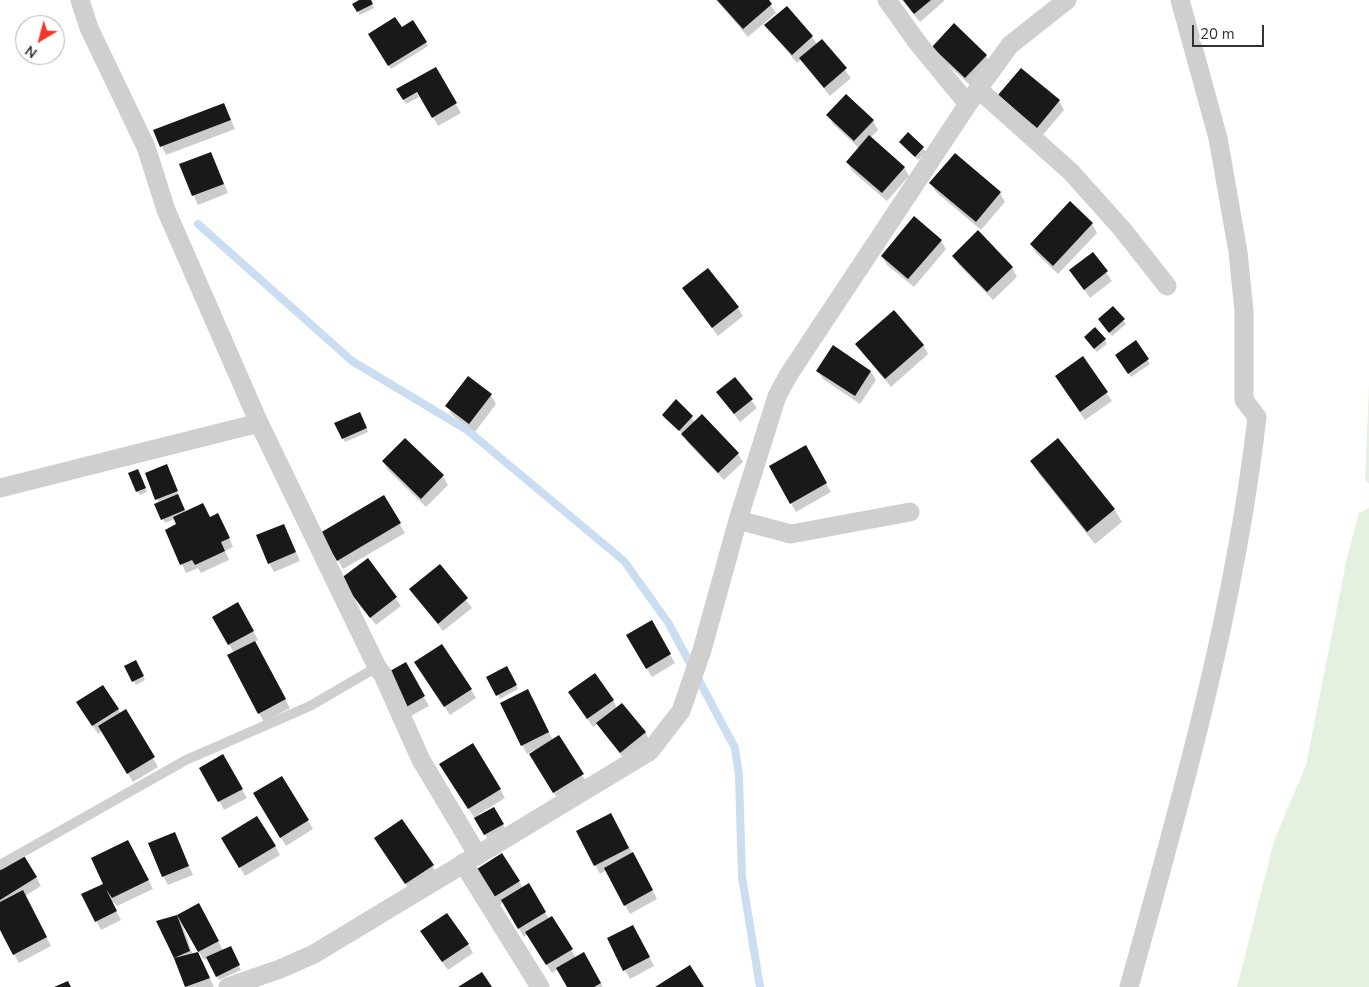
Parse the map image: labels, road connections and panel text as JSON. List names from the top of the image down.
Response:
{
  "scale_bar": "20 m",
  "north": "bottom left"
}
